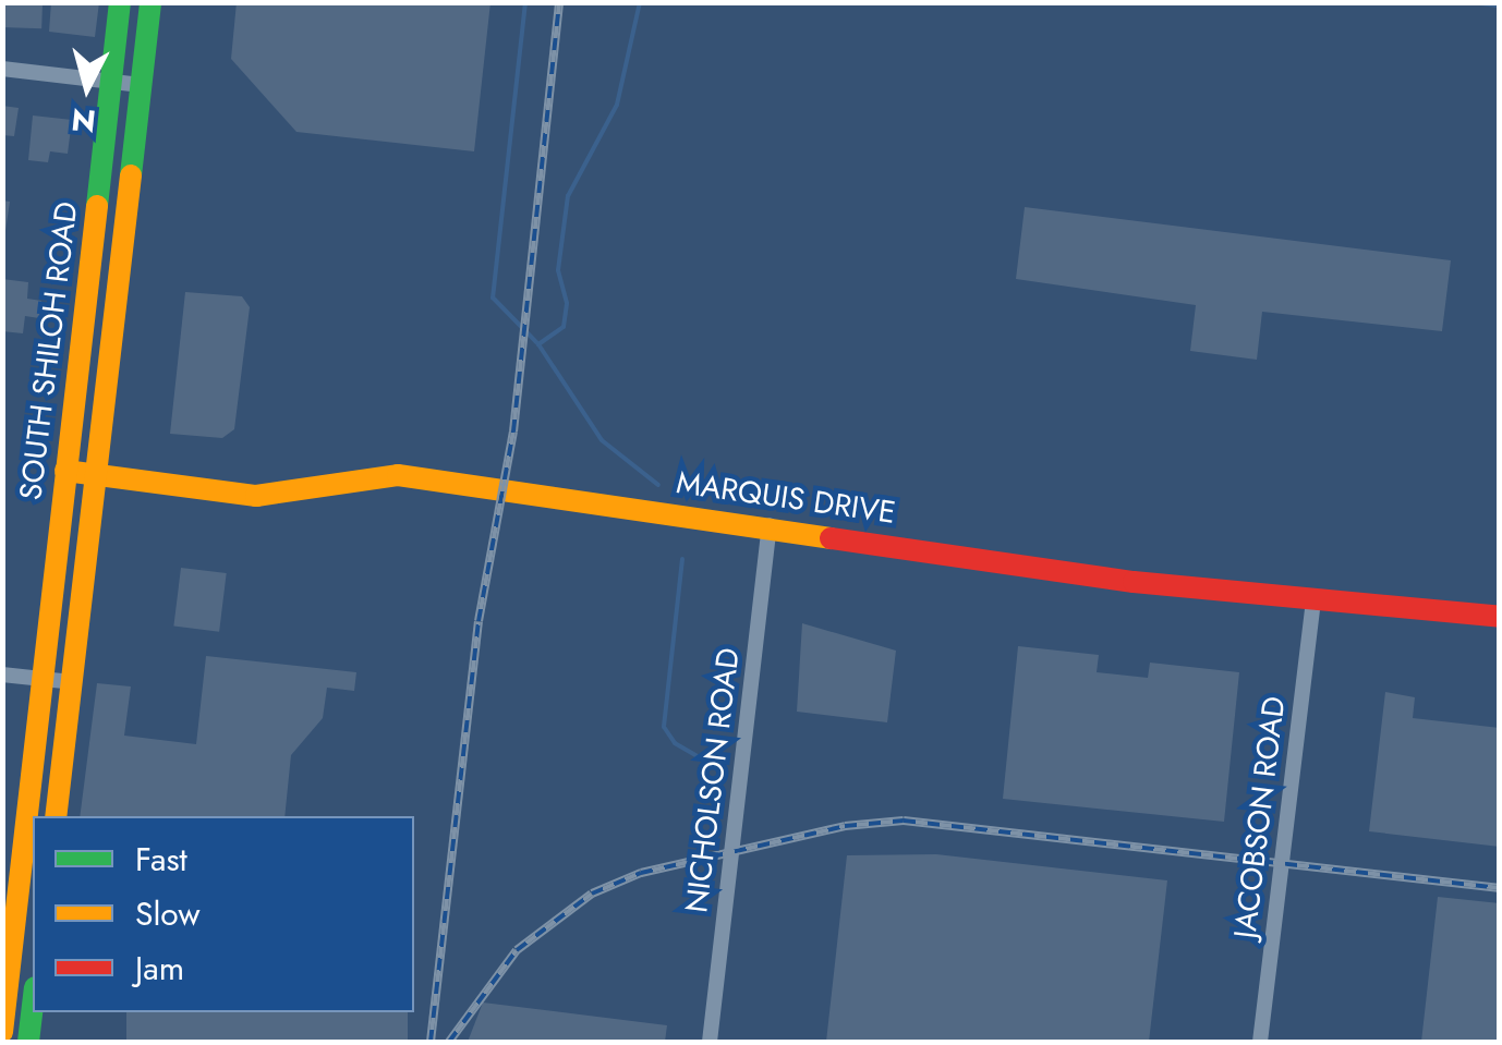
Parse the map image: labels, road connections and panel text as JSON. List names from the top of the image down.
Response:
{
  "streets": {
    "main road": ["SOUTH SHILOH ROAD", "MARQUIS DRIVE"],
    "street": ["NICHOLSON ROAD", "JACOBSON ROAD"]
  },
  "crossings": [
    ["SOUTH SHILOH ROAD", "MARQUIS DRIVE"],
    ["MARQUIS DRIVE", "NICHOLSON ROAD"],
    ["MARQUIS DRIVE", "JACOBSON ROAD"]
  ],
  "legend": ["Fast", "Slow", "Jam"],
  "north": "bottom"
}
